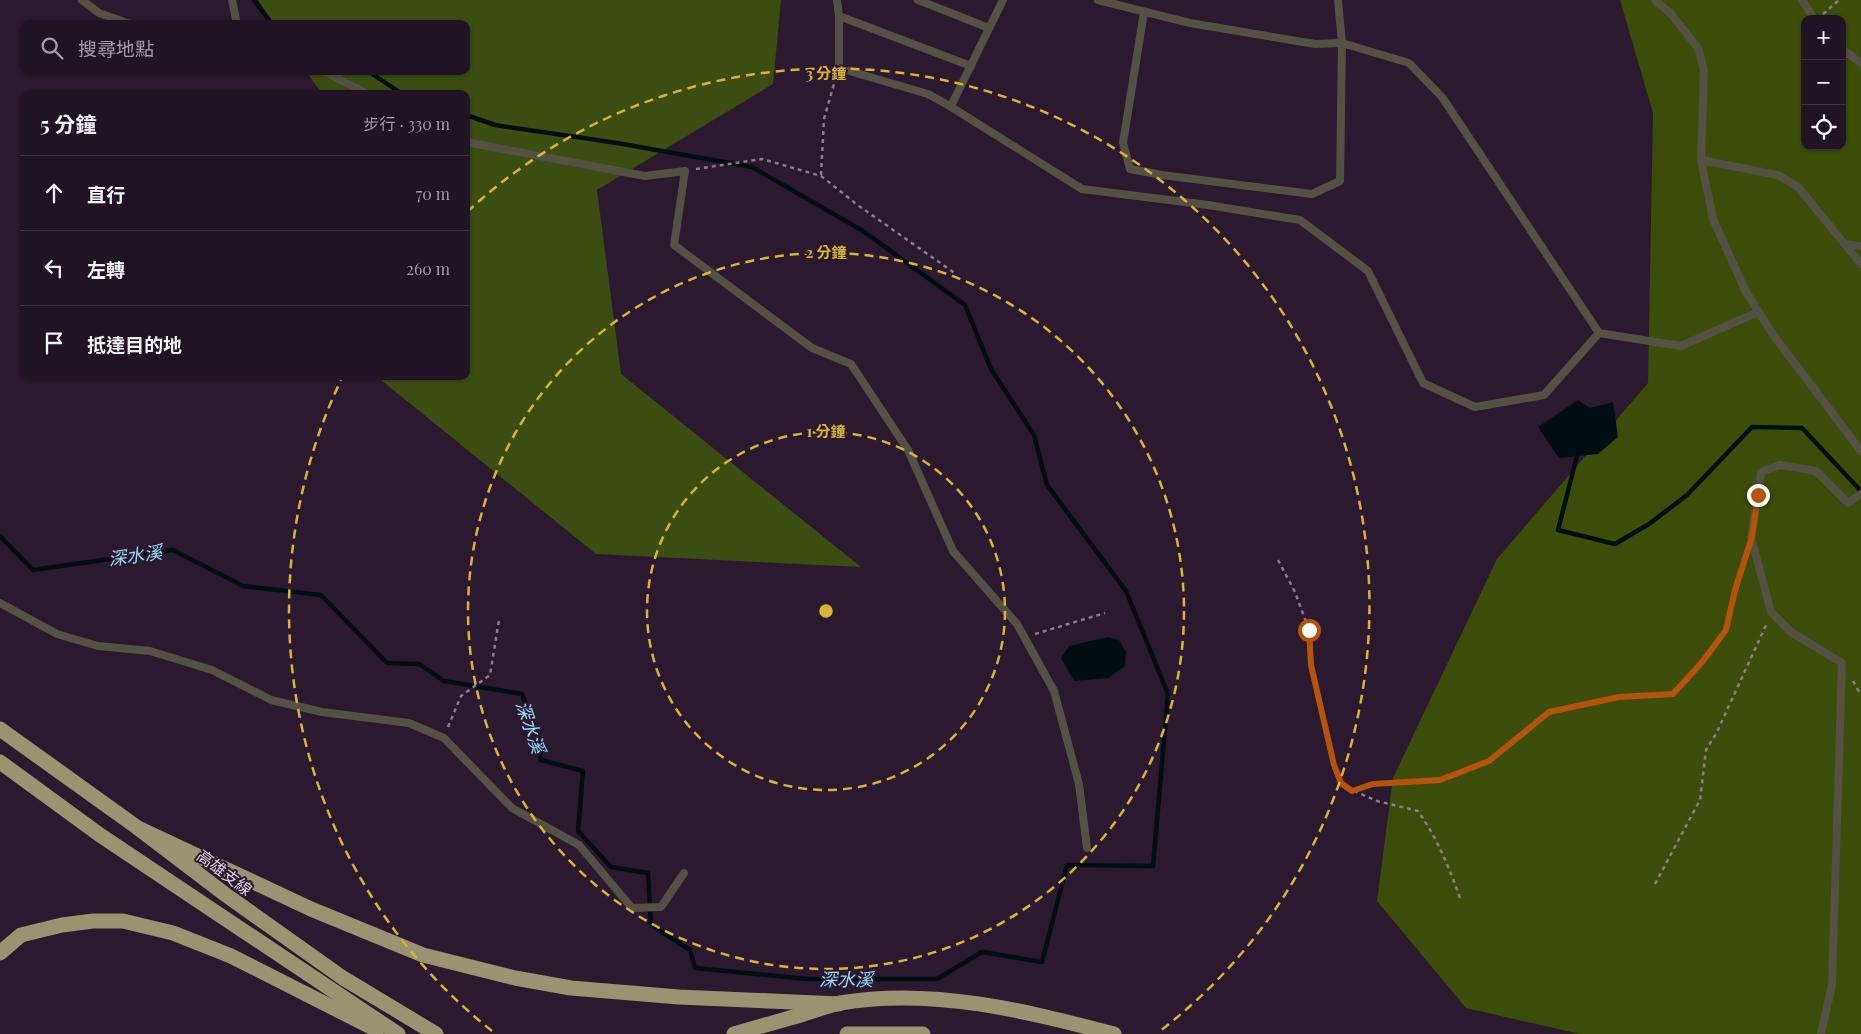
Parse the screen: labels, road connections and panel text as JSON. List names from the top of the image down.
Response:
{
  "streets": {
    "highway": ["高雄支線"]
  },
  "water": ["深水溪"],
  "page": {
    "map_buttons": ["+", "−"],
    "search": "搜尋地點",
    "heading": ["5 分鐘", "步行 · 330 m"],
    "list": [
      ["直行", "70 m"],
      ["左轉", "260 m"],
      "抵達目的地"
    ]
  },
  "rings": ["3 分鐘", "2 分鐘", "1 分鐘"]
}
